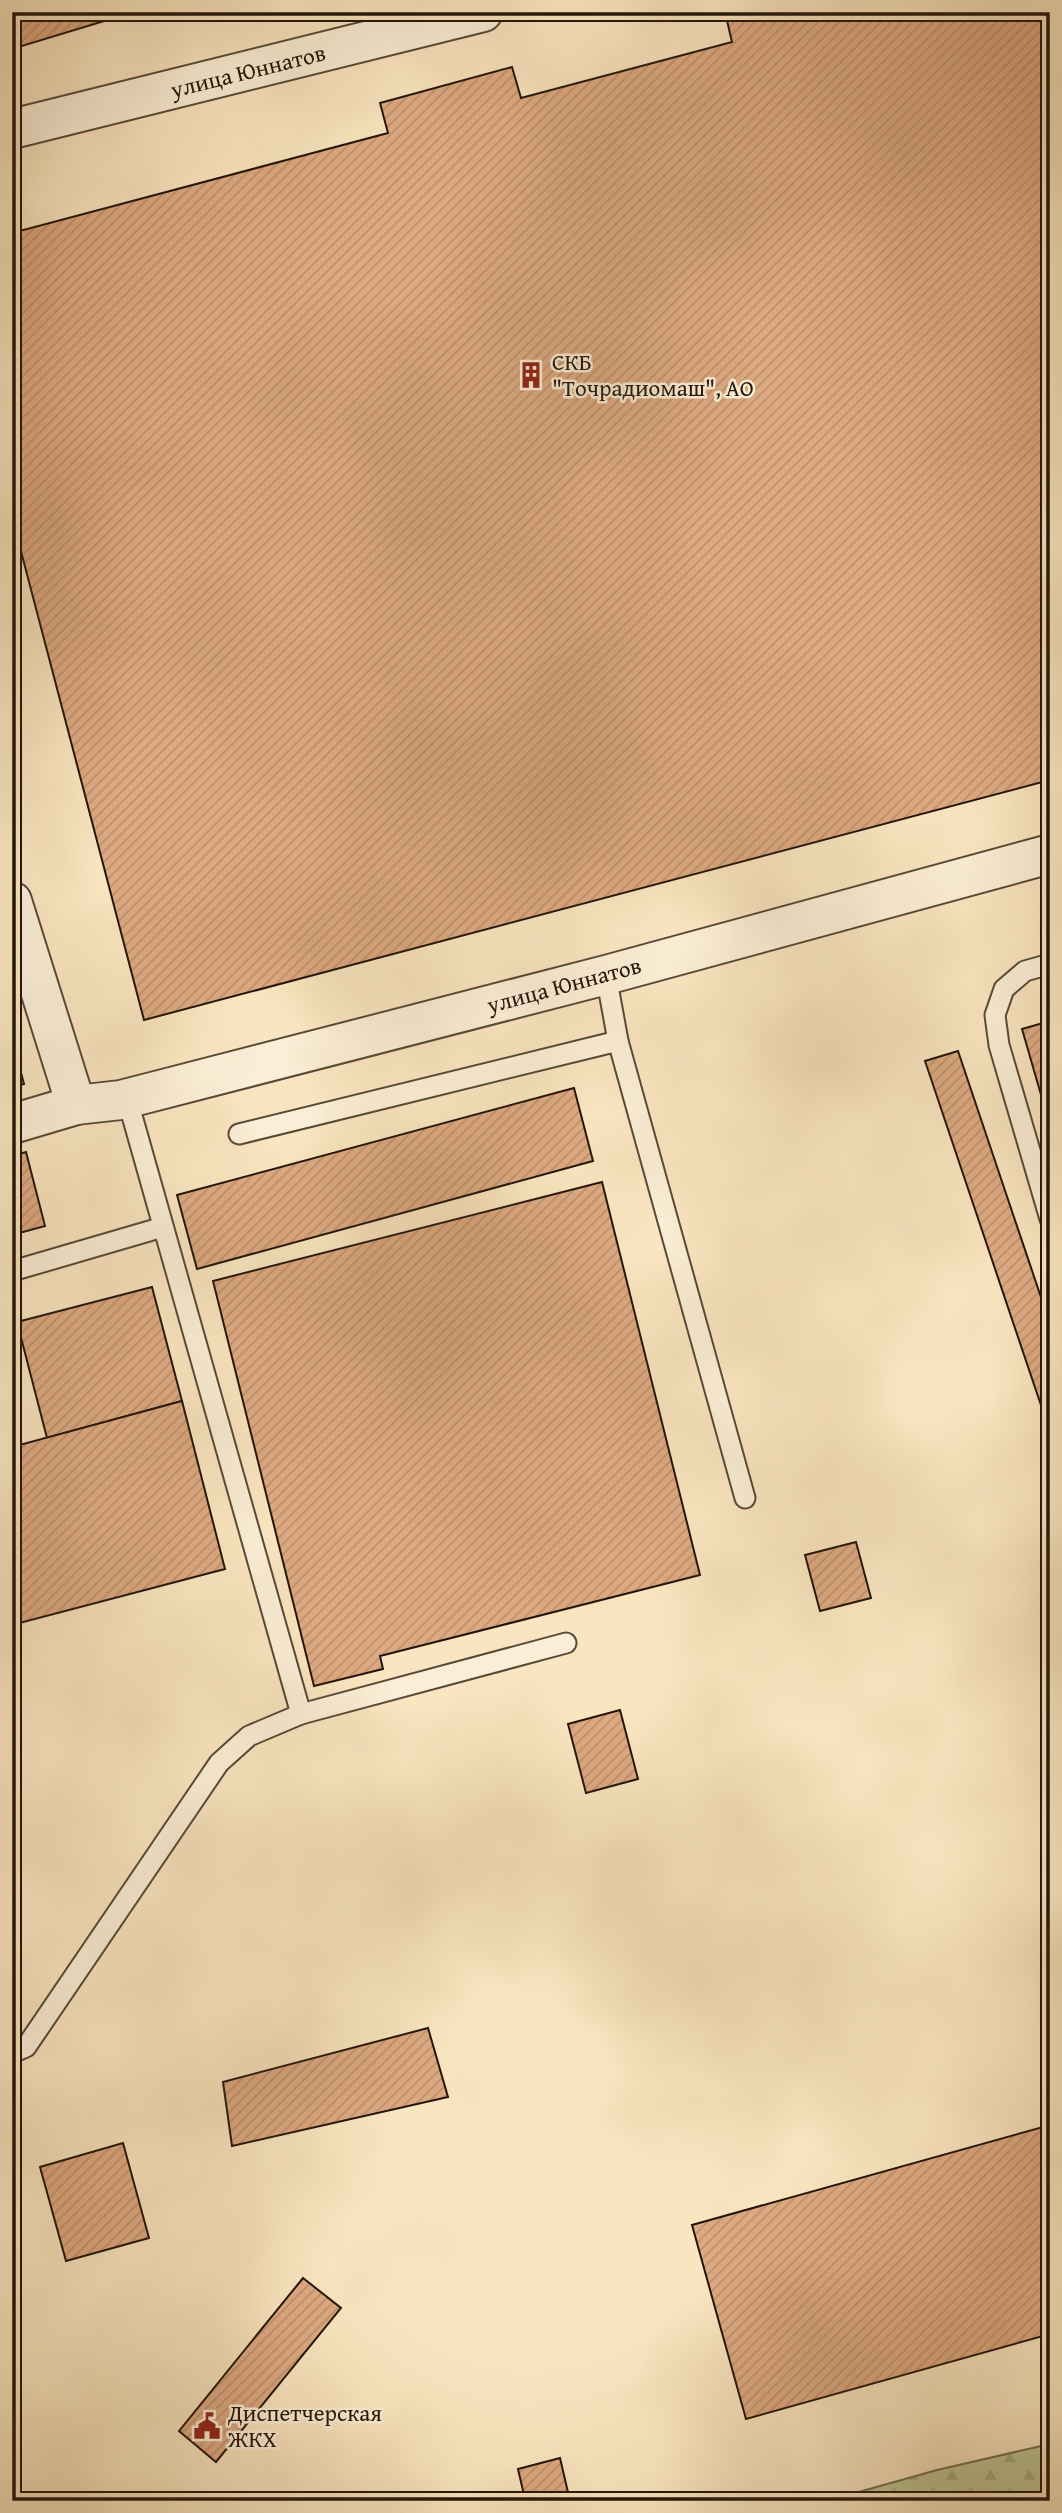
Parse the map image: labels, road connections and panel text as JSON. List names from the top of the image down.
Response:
{
  "streets": {
    "street": ["улица Юннатов"]
  },
  "places": {
    "building": ["СКБ \"Точрадиомаш\", АО"],
    "public building": ["Диспетчерская ЖКХ"]
  }
}
